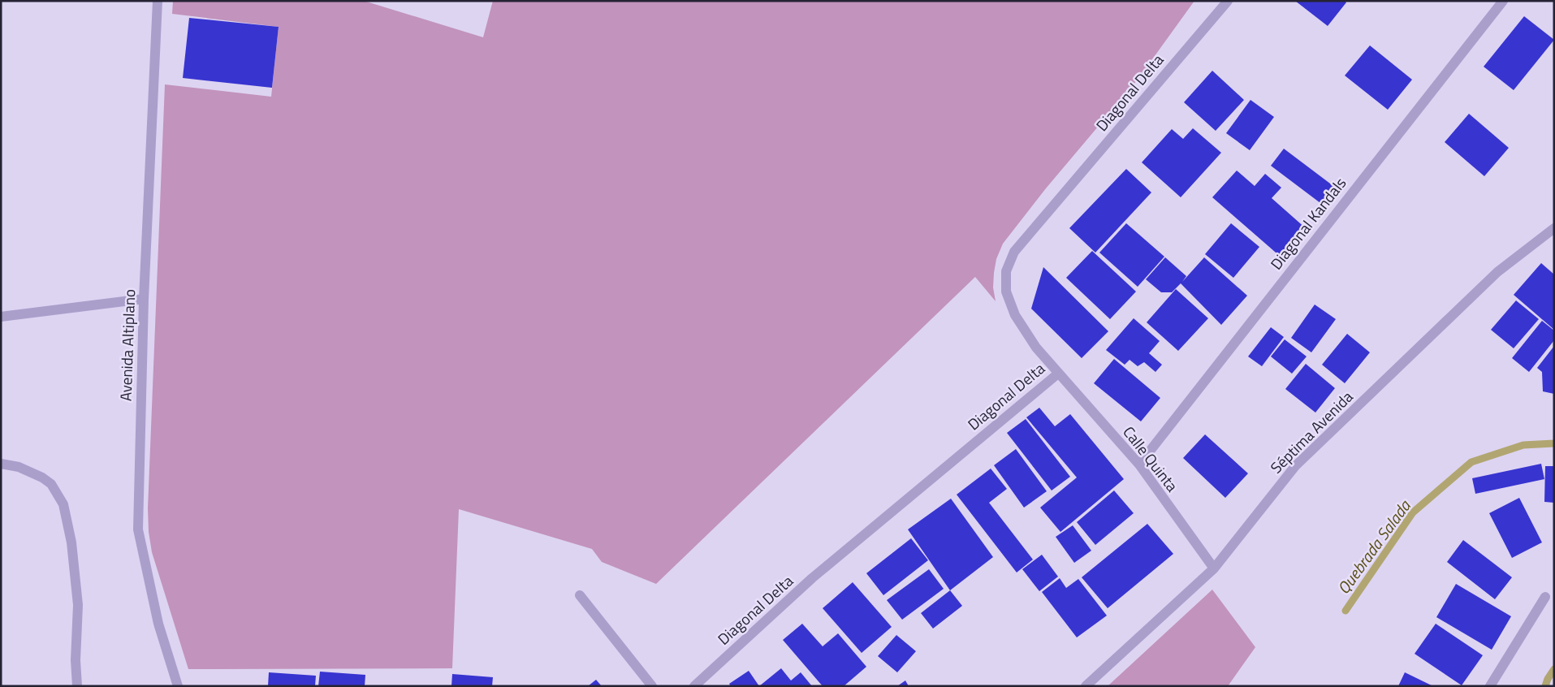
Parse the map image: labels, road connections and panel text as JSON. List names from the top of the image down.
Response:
{
  "streets": {
    "street": [
      "Diagonal Delta",
      "Diagonal Kandals",
      "Avenida Altiplano",
      "Séptima Avenida",
      "Calle Quinta"
    ]
  },
  "crossings": [
    ["Diagonal Delta", "Calle Quinta"],
    ["Diagonal Kandals", "Calle Quinta"],
    ["Séptima Avenida", "Calle Quinta"]
  ],
  "water": ["Quebrada Salada"]
}
